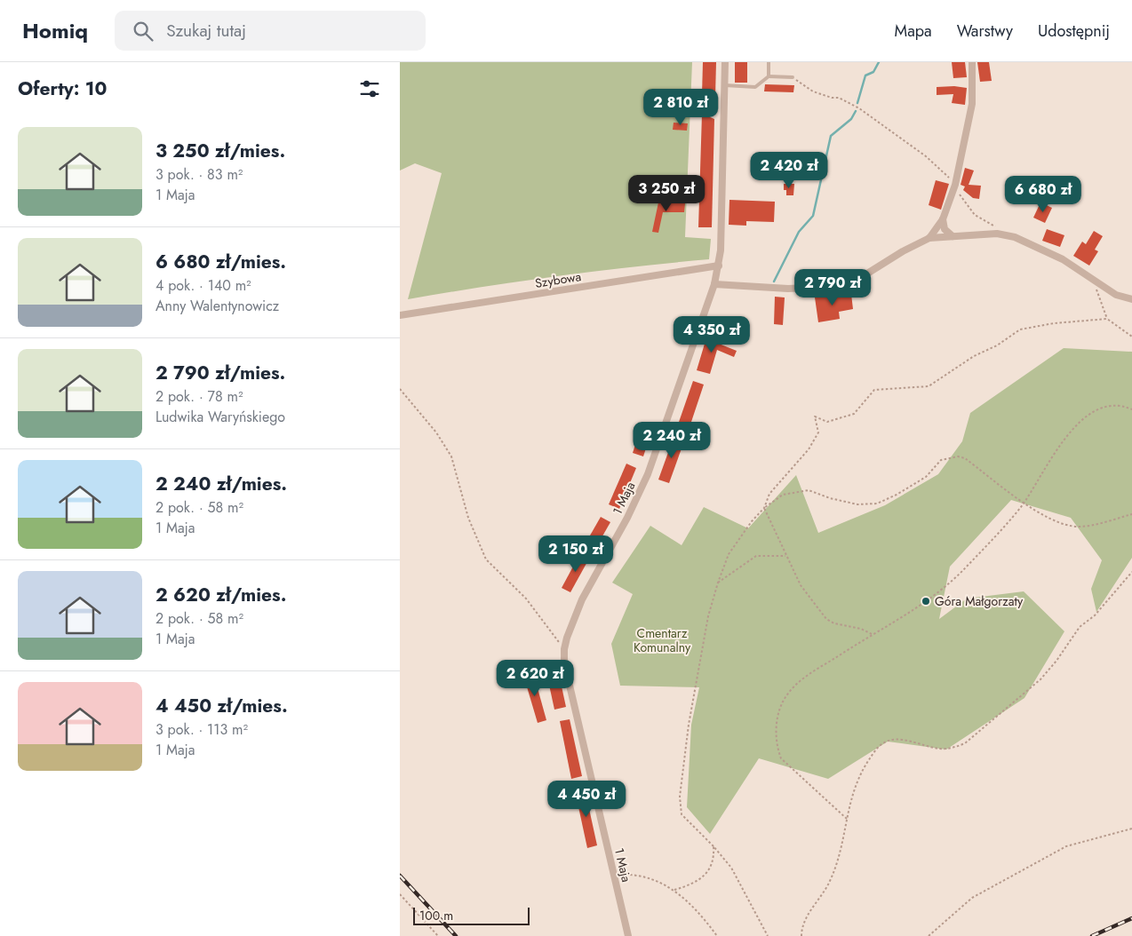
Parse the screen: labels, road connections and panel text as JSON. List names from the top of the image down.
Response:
{
  "streets": {
    "street": ["Szybowa", "1 Maja"]
  },
  "crossings": [
    ["Szybowa", "1 Maja"]
  ],
  "parks": ["Cmentarz Komunalny"],
  "places": ["Góra Małgorzaty"],
  "scale_bar": "100 m",
  "page": {
    "header": "Homiq",
    "search": "Szukaj tutaj",
    "nav": ["Mapa", "Warstwy", "Udostępnij"],
    "heading": "Oferty: 10",
    "price": [
      "2 810 zł",
      "2 420 zł",
      "3 250 zł",
      "6 680 zł",
      "2 790 zł",
      "4 350 zł",
      "2 240 zł",
      "2 150 zł",
      "2 620 zł",
      "4 450 zł"
    ],
    "list": [
      {
        "name": "3 250 zł/mies.",
        "note": "3 pok. · 83 m² · 1 Maja"
      },
      {
        "name": "6 680 zł/mies.",
        "note": "4 pok. · 140 m² · Anny Walentynowicz"
      },
      {
        "name": "2 790 zł/mies.",
        "note": "2 pok. · 78 m² · Ludwika Waryńskiego"
      },
      {
        "name": "2 240 zł/mies.",
        "note": "2 pok. · 58 m² · 1 Maja"
      },
      {
        "name": "2 620 zł/mies.",
        "note": "2 pok. · 58 m² · 1 Maja"
      },
      {
        "name": "4 450 zł/mies.",
        "note": "3 pok. · 113 m² · 1 Maja"
      }
    ],
    "scale": "100 m"
  }
}
